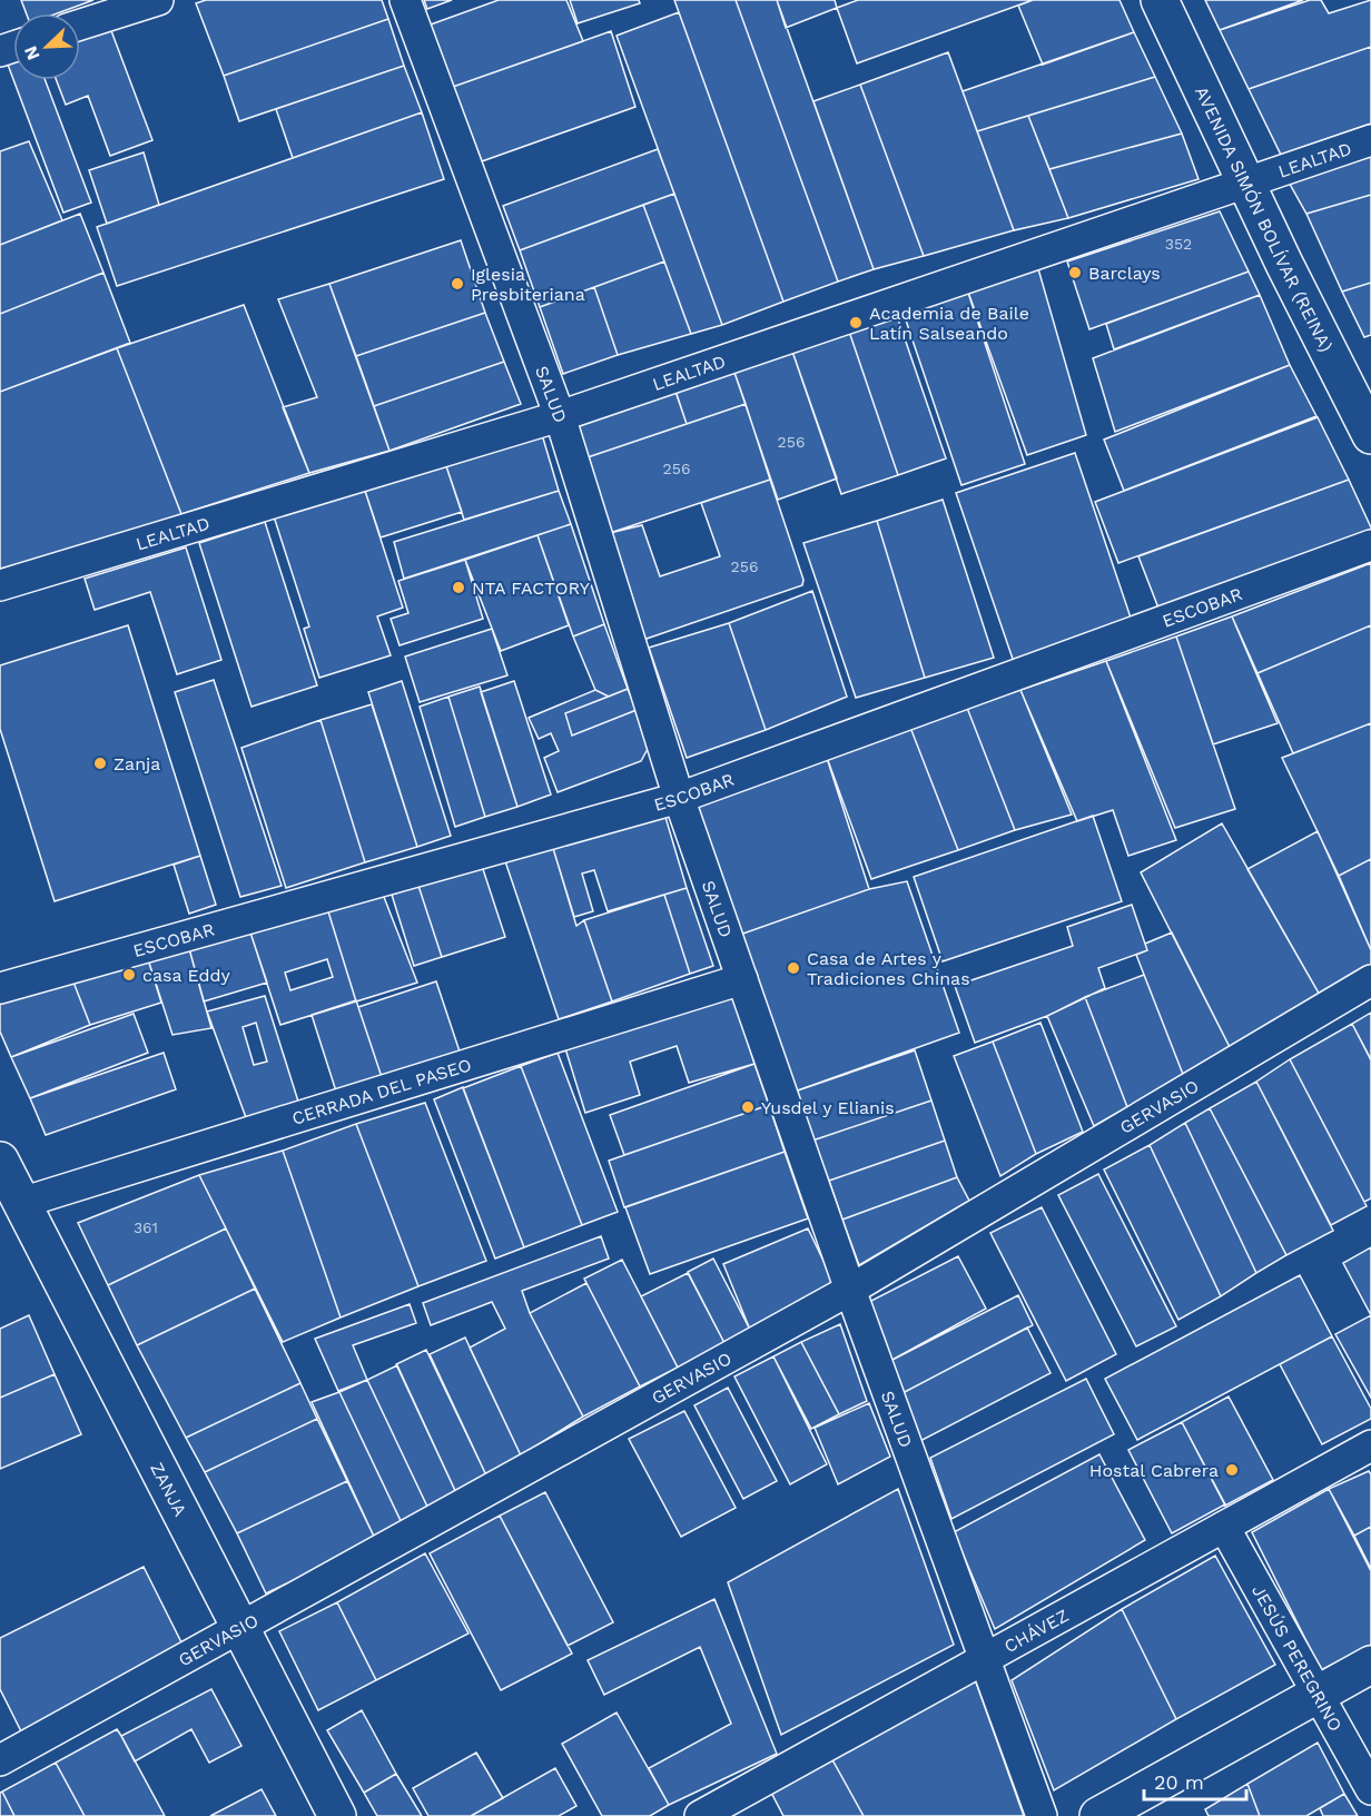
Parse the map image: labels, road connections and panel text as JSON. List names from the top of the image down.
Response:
{
  "streets": {
    "main road": ["AVENIDA SIMÓN BOLÍVAR (REINA)", "ZANJA"],
    "street": [
      "LEALTAD",
      "SALUD",
      "ESCOBAR",
      "CERRADA DEL PASEO",
      "GERVASIO",
      "CHÁVEZ",
      "JESÚS PEREGRINO"
    ]
  },
  "crossings": [
    ["LEALTAD", "AVENIDA SIMÓN BOLÍVAR (REINA)"],
    ["LEALTAD", "SALUD"],
    ["SALUD", "ESCOBAR"],
    ["SALUD", "CERRADA DEL PASEO"],
    ["SALUD", "GERVASIO"],
    ["SALUD", "CHÁVEZ"],
    ["CERRADA DEL PASEO", "ZANJA"],
    ["GERVASIO", "ZANJA"],
    ["CHÁVEZ", "JESÚS PEREGRINO"]
  ],
  "places": [
    "Barclays",
    "Iglesia Presbiteriana",
    "Academia de Baile Latín Salseando",
    "NTA FACTORY",
    "Zanja",
    "Casa de Artes y Tradiciones Chinas",
    "casa Eddy",
    "Yusdel y Elianis",
    "Hostal Cabrera"
  ],
  "house_numbers": [
    "352",
    "256",
    "256",
    "256",
    "361"
  ],
  "scale_bar": "20 m",
  "north": "bottom left"
}
